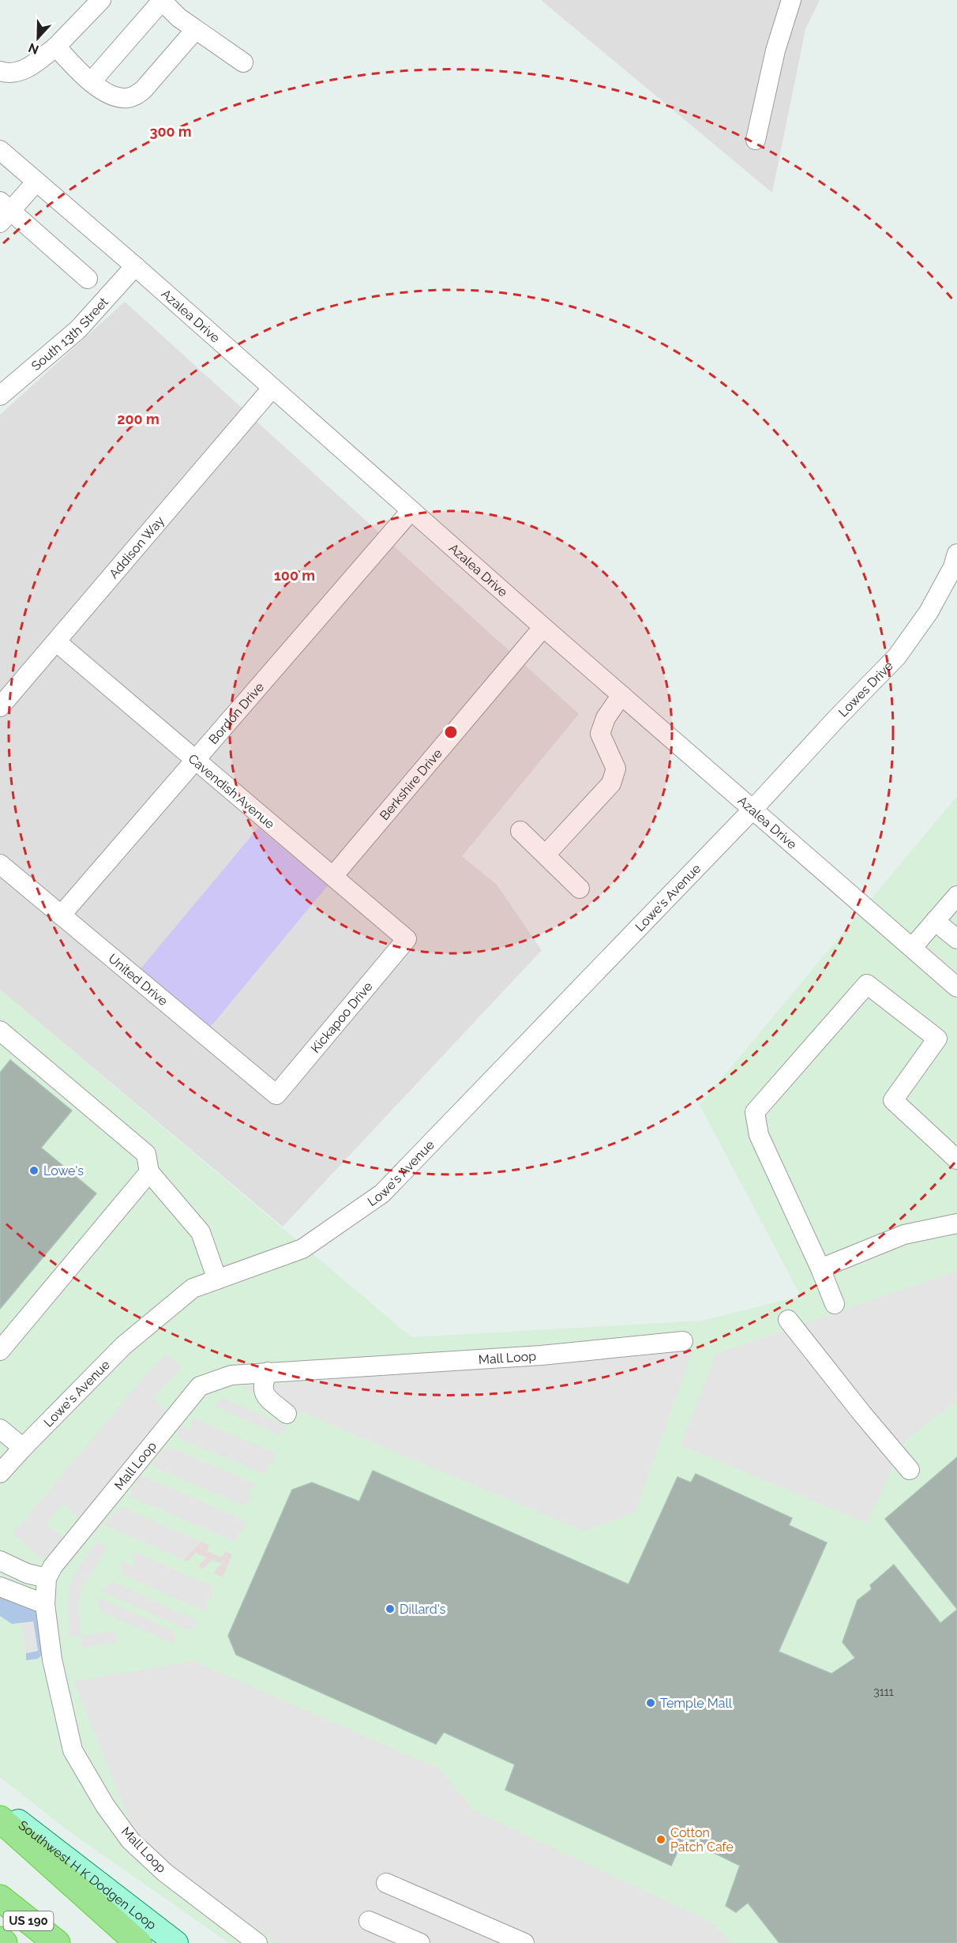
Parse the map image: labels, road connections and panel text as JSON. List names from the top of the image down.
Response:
{
  "streets": {
    "highway": ["US 190"],
    "main road": ["Southwest H K Dodgen Loop"],
    "street": [
      "Azalea Drive",
      "South 13th Street",
      "Addison Way",
      "Lowes Drive",
      "Bordon Drive",
      "Berkshire Drive",
      "Cavendish Avenue",
      "Lowe's Avenue",
      "United Drive",
      "Kickapoo Drive",
      "Mall Loop"
    ]
  },
  "crossings": [
    ["Azalea Drive", "South 13th Street"],
    ["Azalea Drive", "Addison Way"],
    ["Azalea Drive", "Lowes Drive"],
    ["Azalea Drive", "Bordon Drive"],
    ["Azalea Drive", "Berkshire Drive"],
    ["Azalea Drive", "Lowe's Avenue"],
    ["Addison Way", "Cavendish Avenue"],
    ["Lowes Drive", "Lowe's Avenue"],
    ["Bordon Drive", "Cavendish Avenue"],
    ["Bordon Drive", "United Drive"],
    ["Berkshire Drive", "Cavendish Avenue"],
    ["Cavendish Avenue", "Kickapoo Drive"],
    ["United Drive", "Kickapoo Drive"]
  ],
  "places": [
    "Lowe's",
    "Dillard's",
    "Temple Mall",
    "Cotton Patch Cafe"
  ],
  "house_numbers": ["3111"],
  "north": "bottom",
  "rings": ["300 m", "200 m", "100 m"]
}
